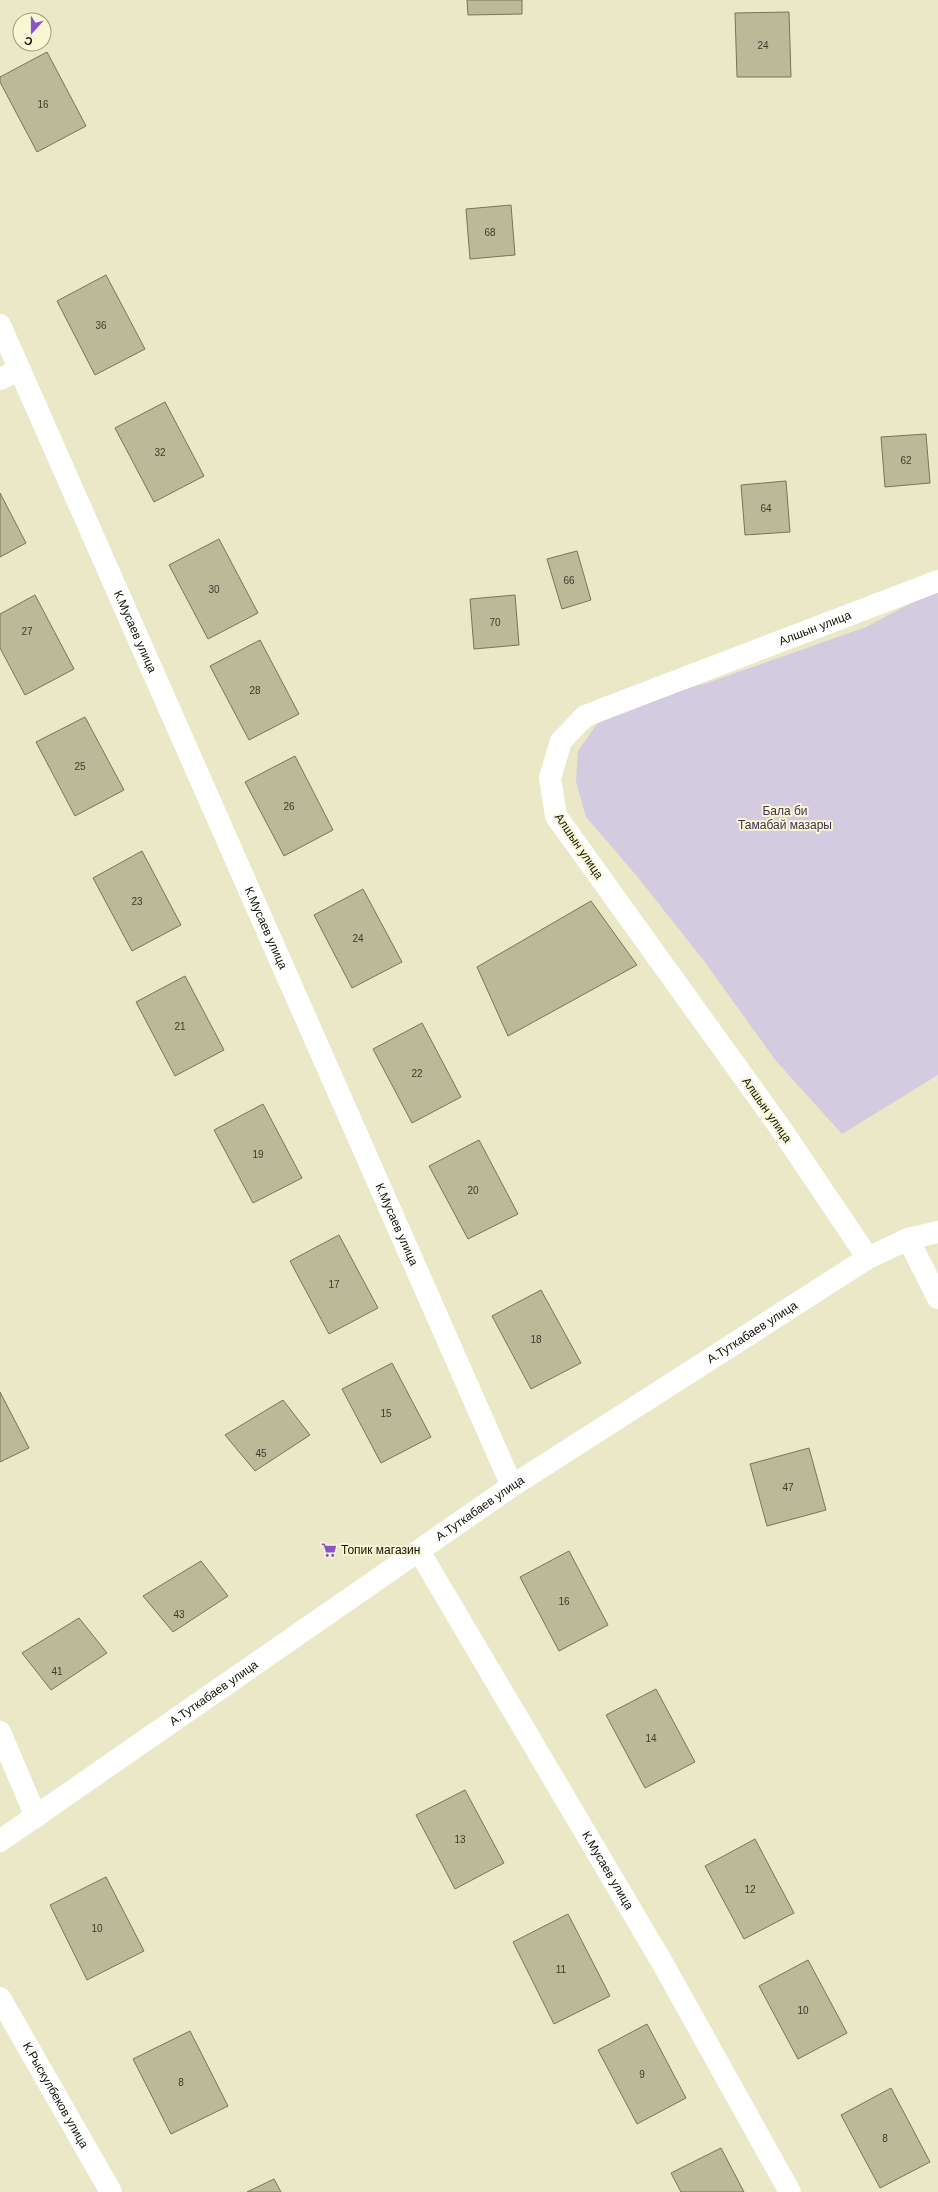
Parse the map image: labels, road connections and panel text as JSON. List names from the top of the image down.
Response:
{
  "streets": {
    "street": [
      "Алшын улица",
      "К.Мусаев улица",
      "А.Туткабаев улица",
      "К.Рыскулбеков улица"
    ]
  },
  "crossings": [
    ["Алшын улица", "А.Туткабаев улица"],
    ["К.Мусаев улица", "А.Туткабаев улица"]
  ],
  "parks": ["Бала би Тамабай мазары"],
  "places": {
    "supermarket": ["Топик магазин"]
  },
  "house_numbers": [
    "24",
    "16",
    "68",
    "36",
    "32",
    "62",
    "64",
    "66",
    "30",
    "70",
    "27",
    "28",
    "25",
    "26",
    "23",
    "24",
    "21",
    "22",
    "19",
    "20",
    "17",
    "18",
    "15",
    "45",
    "47",
    "16",
    "43",
    "41",
    "14",
    "13",
    "12",
    "10",
    "11",
    "10",
    "9",
    "8",
    "8"
  ],
  "north": "bottom"
}
